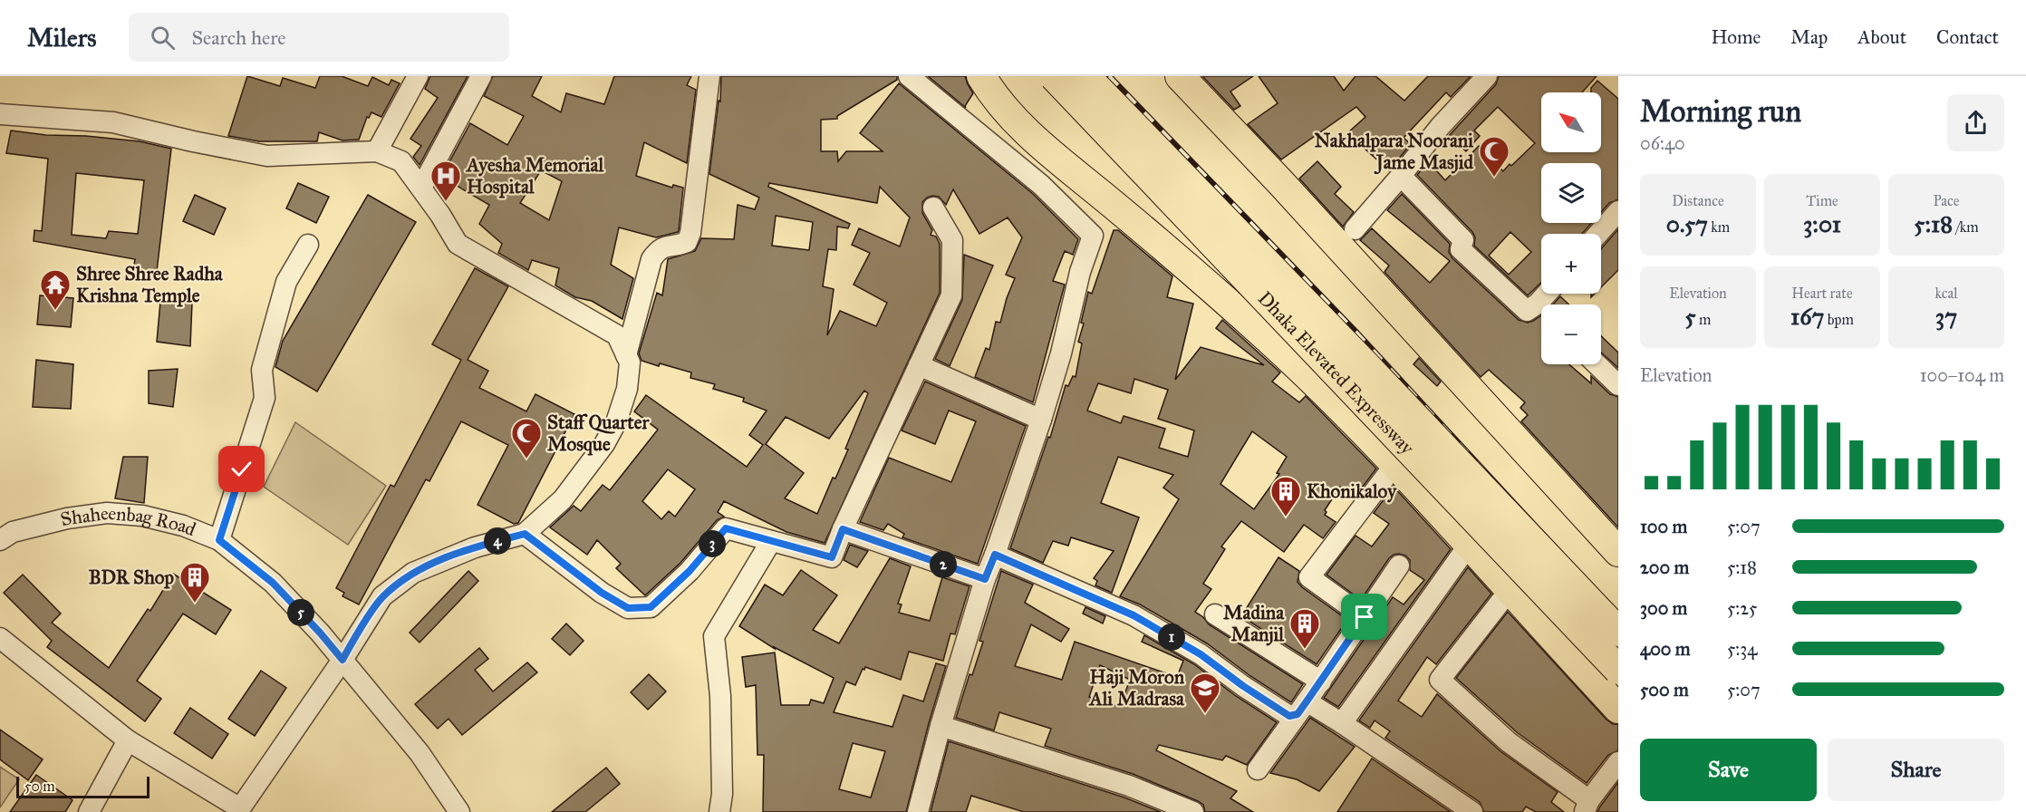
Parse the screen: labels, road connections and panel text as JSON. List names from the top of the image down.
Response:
{
  "streets": {
    "highway": ["Dhaka Elevated Expressway"],
    "street": ["Shaheenbag Road"]
  },
  "places": {
    "mosque": ["Nakhalpara Noorani Jame Masjid", "Staff Quarter Mosque"],
    "hospital": ["Ayesha Memorial Hospital"],
    "temple": ["Shree Shree Radha Krishna Temple"],
    "building": ["Khonikaloy", "BDR Shop", "Madina Manjil"],
    "school or university": ["Haji Moron Ali Madrasa"]
  },
  "scale_bar": "50 m",
  "north": "top left",
  "page": {
    "header": "Milers",
    "search": "Search here",
    "nav": [
      "Home",
      "Map",
      "About",
      "Contact"
    ],
    "heading": ["Morning run", "06:40"],
    "map_buttons": ["+", "−"],
    "stats": [
      ["Distance", "0.57 km"],
      ["Time", "3:01"],
      ["Pace", "5:18 /km"],
      ["Elevation", "5 m"],
      ["Heart rate", "167 bpm"],
      ["kcal", "37"]
    ],
    "chart": ["Elevation", "100–104 m"],
    "list": [
      {
        "name": "100 m",
        "note": "5:07"
      },
      {
        "name": "200 m",
        "note": "5:18"
      },
      {
        "name": "300 m",
        "note": "5:25"
      },
      {
        "name": "400 m",
        "note": "5:34"
      },
      {
        "name": "500 m",
        "note": "5:07"
      }
    ],
    "pins": [
      "4",
      "3",
      "2",
      "5",
      "1"
    ],
    "buttons": ["Save", "Share"],
    "scale": "50 m"
  }
}
